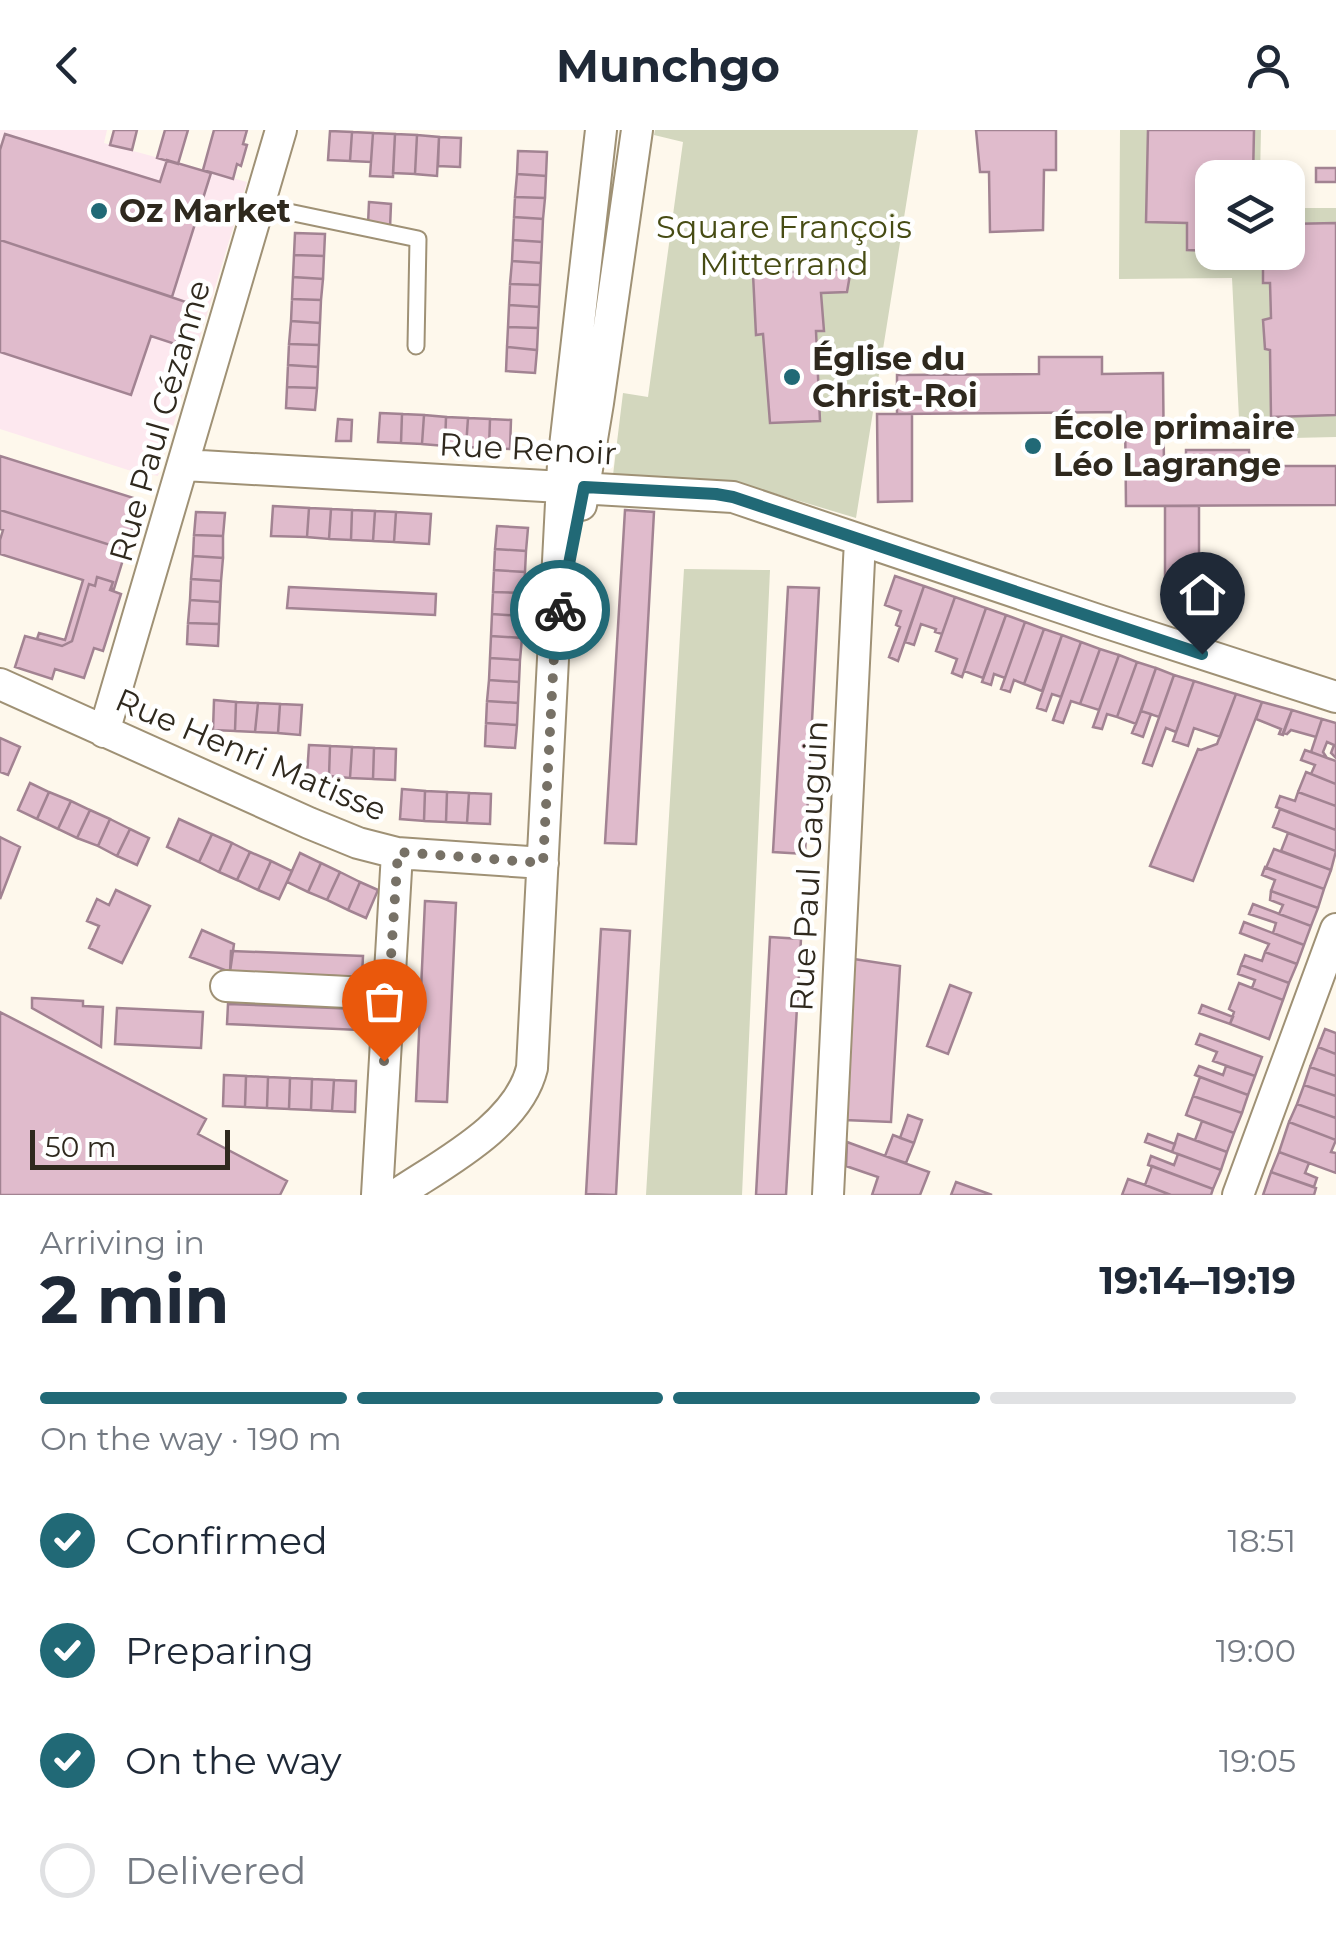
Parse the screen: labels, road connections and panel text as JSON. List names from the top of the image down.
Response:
{
  "streets": {
    "street": [
      "Rue Paul Cézanne",
      "Rue Renoir",
      "Rue Henri Matisse",
      "Rue Paul Gauguin"
    ]
  },
  "crossings": [
    ["Rue Paul Cézanne", "Rue Renoir"],
    ["Rue Paul Cézanne", "Rue Henri Matisse"],
    ["Rue Renoir", "Rue Paul Gauguin"]
  ],
  "parks": ["Square François Mitterrand"],
  "places": ["Oz Market", "Église du Christ-Roi", "École primaire Léo Lagrange"],
  "scale_bar": "50 m",
  "page": {
    "header": "Munchgo",
    "scale": "50 m",
    "heading": ["2 min", "Arriving in", "19:14–19:19"],
    "bar": "On the way · 190 m",
    "list": [
      ["Confirmed", "18:51"],
      ["Preparing", "19:00"],
      ["On the way", "19:05"],
      "Delivered"
    ]
  }
}
